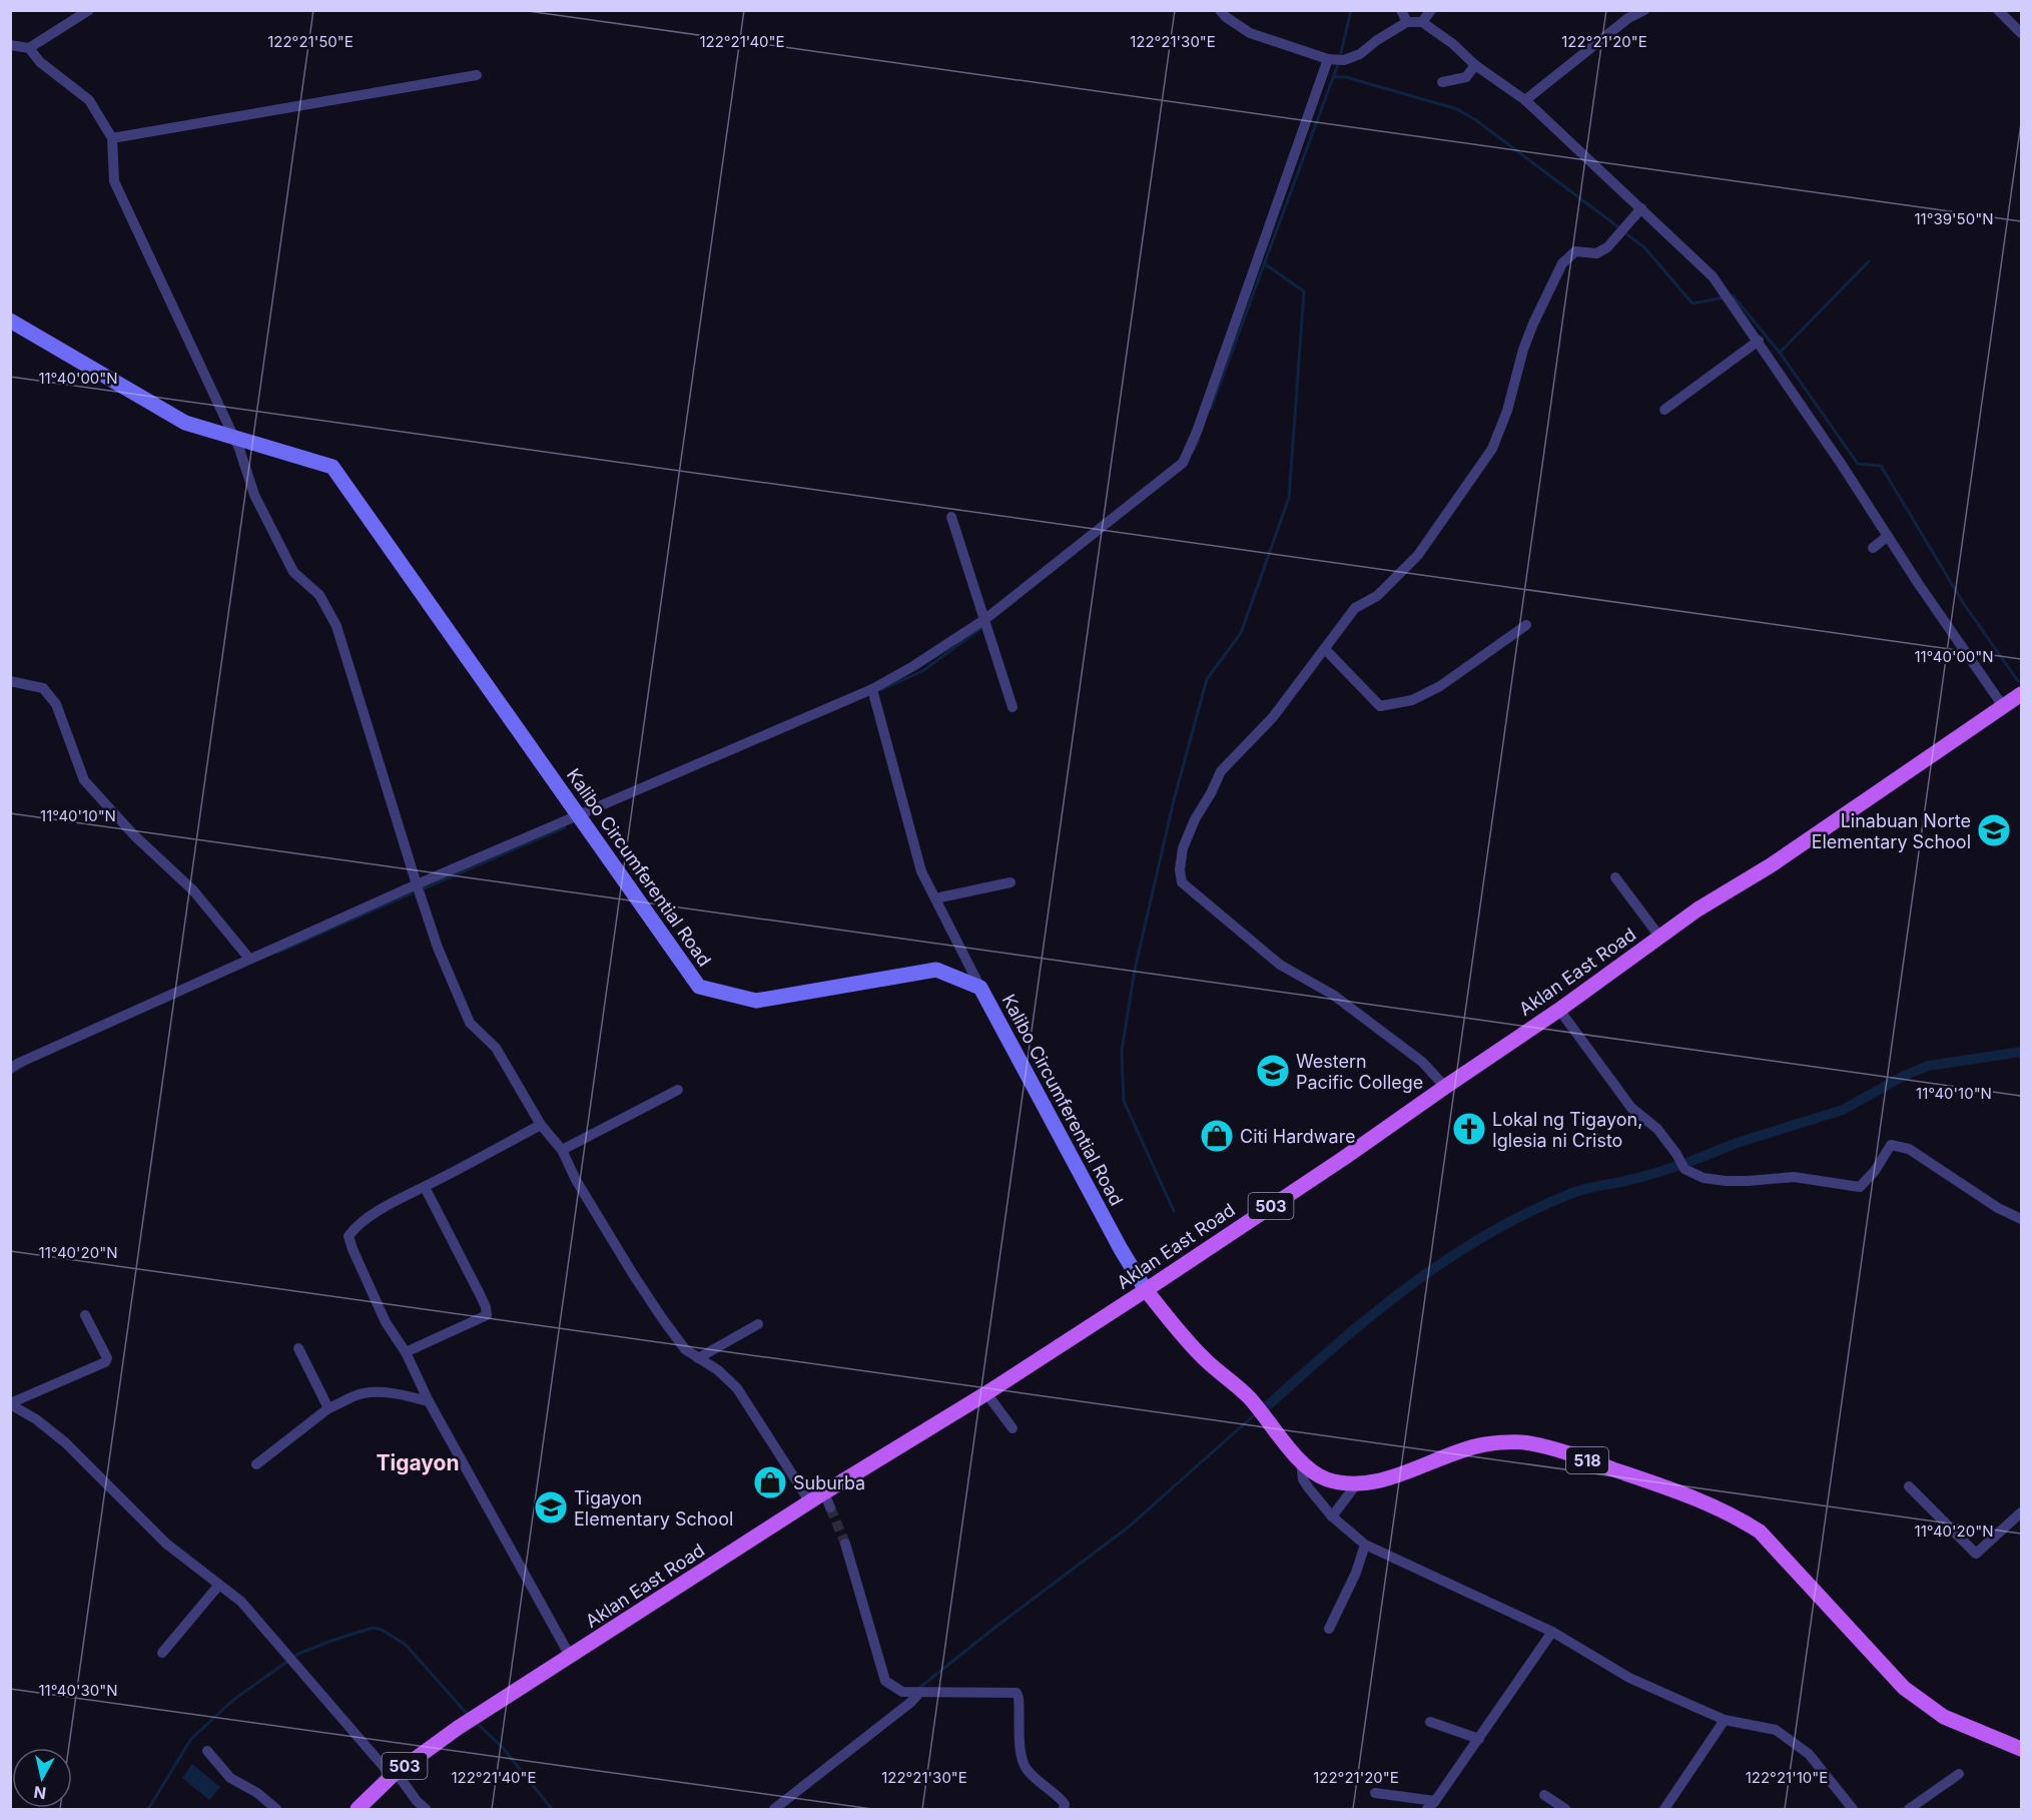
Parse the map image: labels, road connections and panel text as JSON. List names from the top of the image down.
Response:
{
  "streets": {
    "main road": [
      "Kalibo Circumferential Road",
      "Aklan East Road",
      "503",
      "518"
    ]
  },
  "crossings": [
    ["Kalibo Circumferential Road", "Aklan East Road"],
    ["Aklan East Road", "503"]
  ],
  "districts": ["Tigayon"],
  "places": {
    "school or university": ["Linabuan Norte Elementary School", "Western Pacific College", "Tigayon Elementary School"],
    "church": ["Lokal ng Tigayon, Iglesia ni Cristo"],
    "shop": ["Citi Hardware", "Suburba"]
  },
  "north": "bottom",
  "coordinates": [
    "122°21'50\"E",
    "122°21'40\"E",
    "122°21'30\"E",
    "122°21'20\"E",
    "11°39'50\"N",
    "11°40'00\"N",
    "11°40'10\"N",
    "11°40'20\"N",
    "11°40'30\"N",
    "122°21'10\"E"
  ]
}
